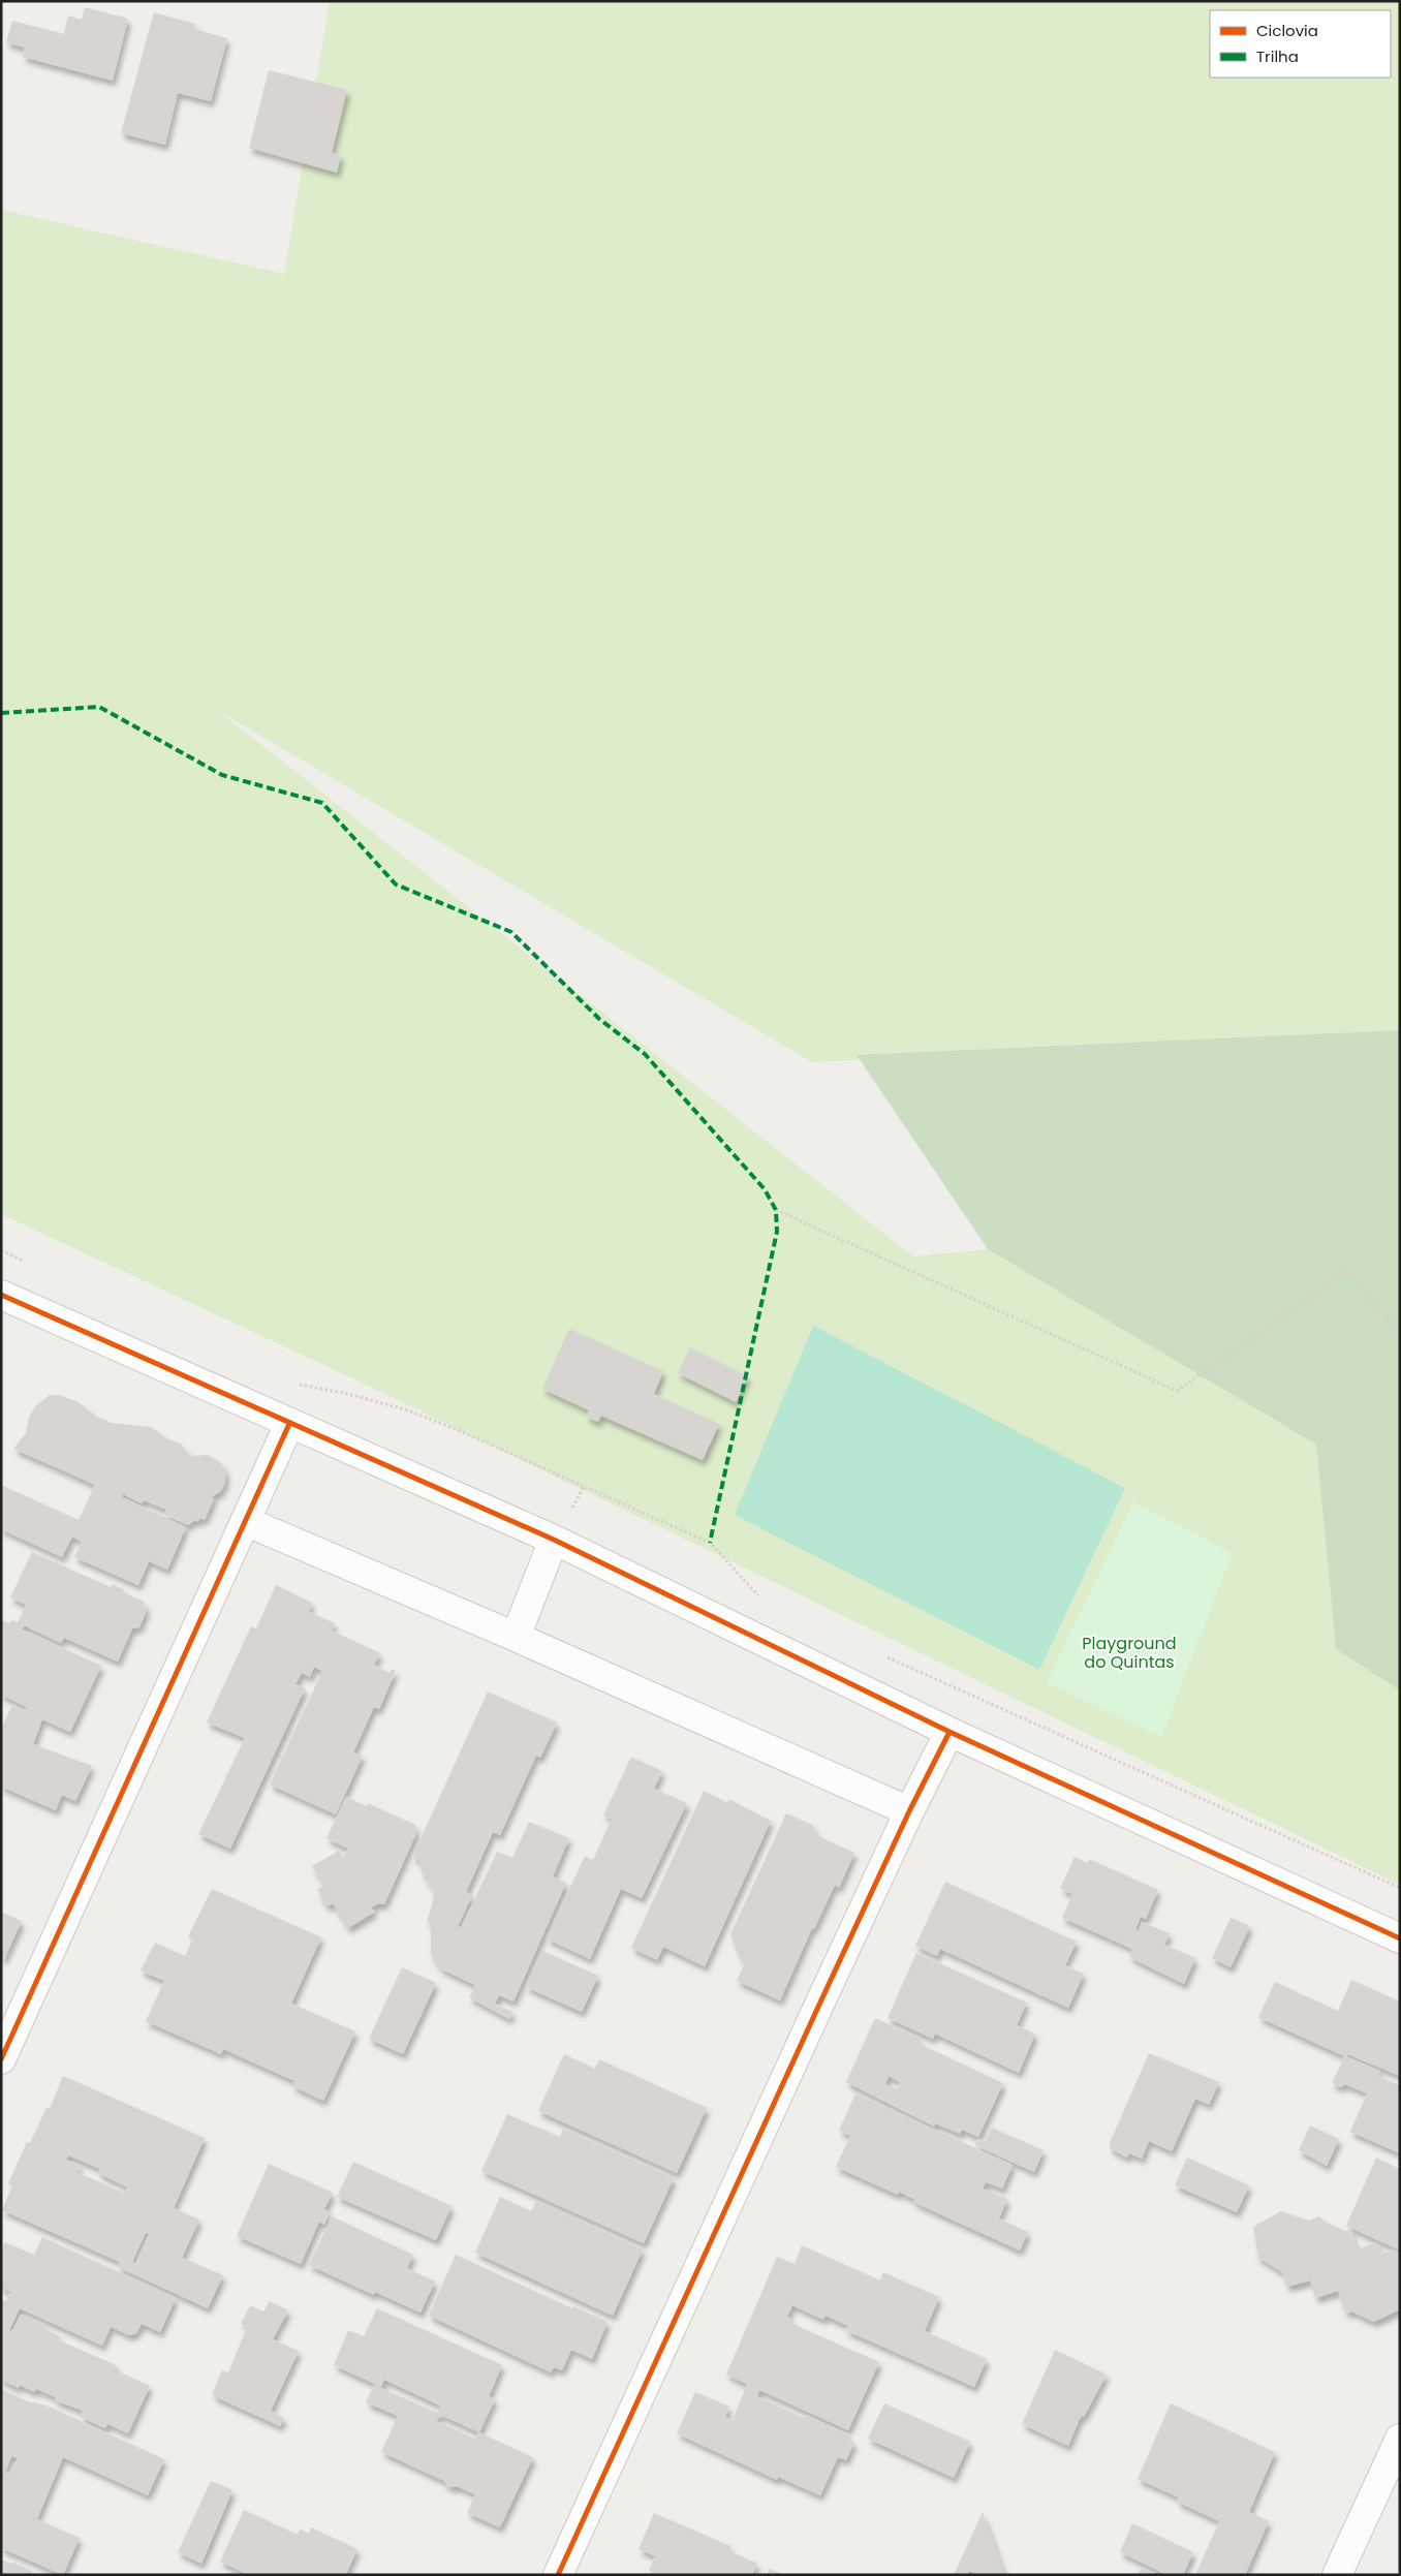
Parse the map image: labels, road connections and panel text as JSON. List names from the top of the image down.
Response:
{
  "parks": ["Playground do Quintas"],
  "legend": ["Ciclovia", "Trilha"]
}
